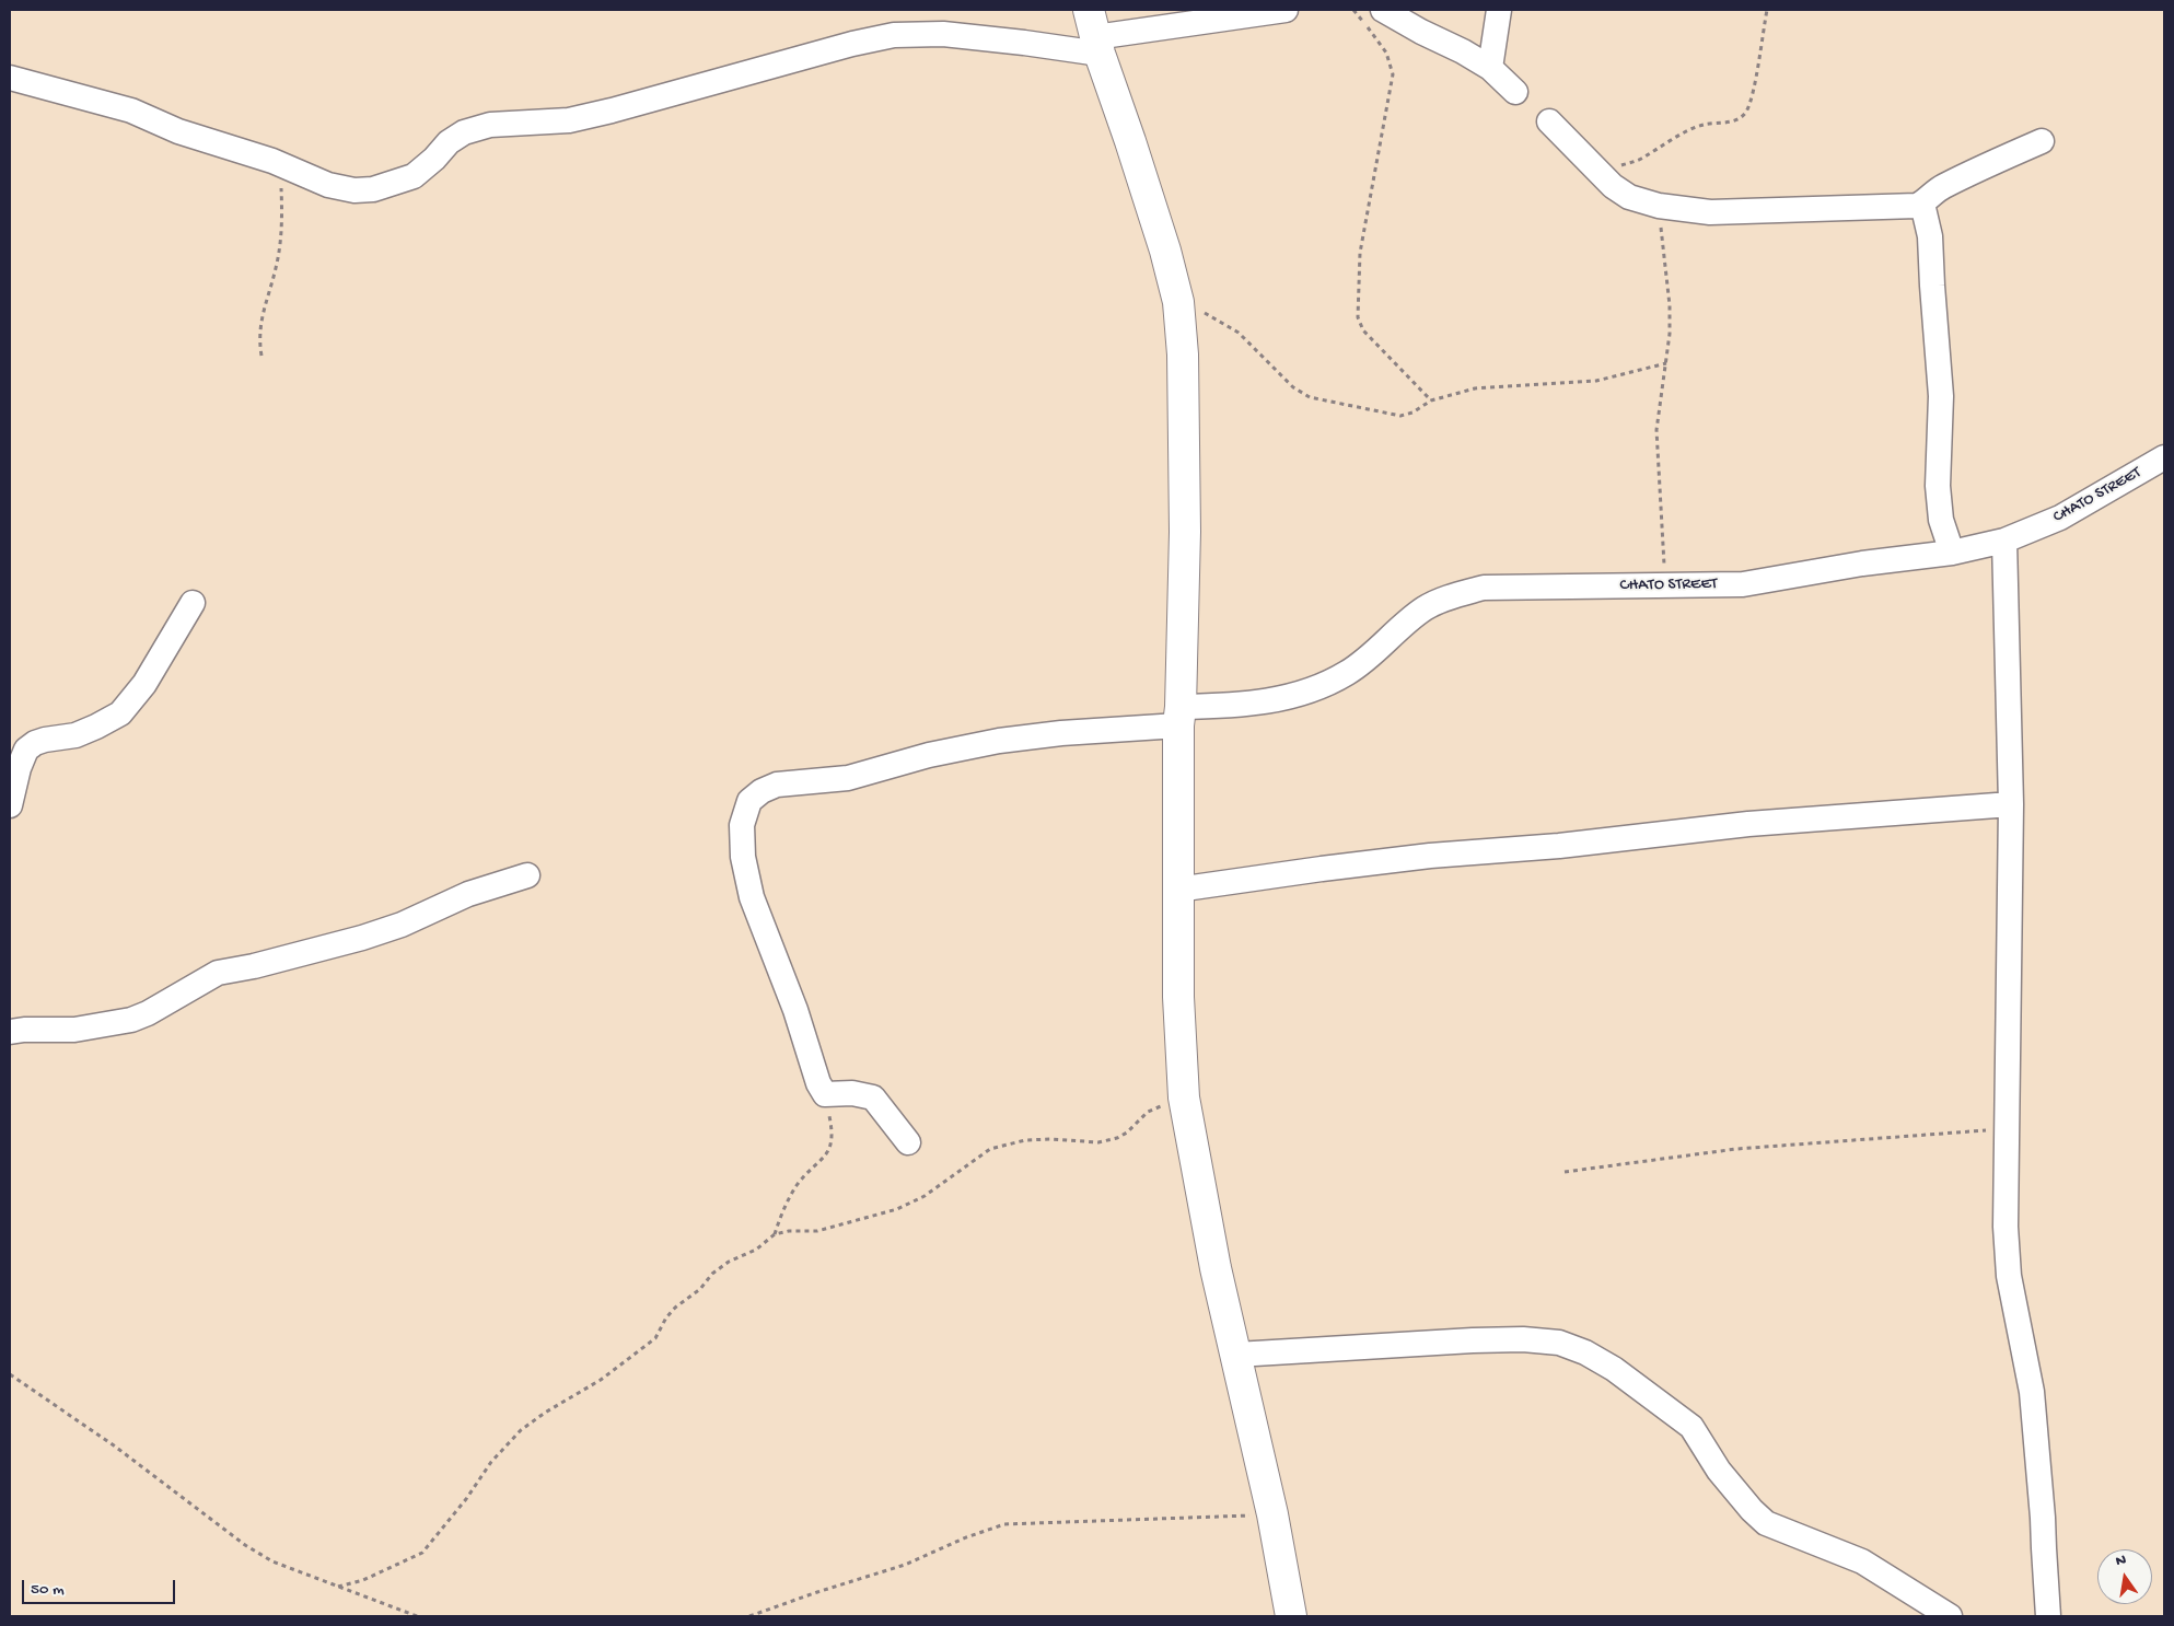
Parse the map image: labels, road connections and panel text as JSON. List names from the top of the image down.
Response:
{
  "streets": {
    "street": ["CHATO STREET"]
  },
  "scale_bar": "50 m",
  "north": "top"
}
